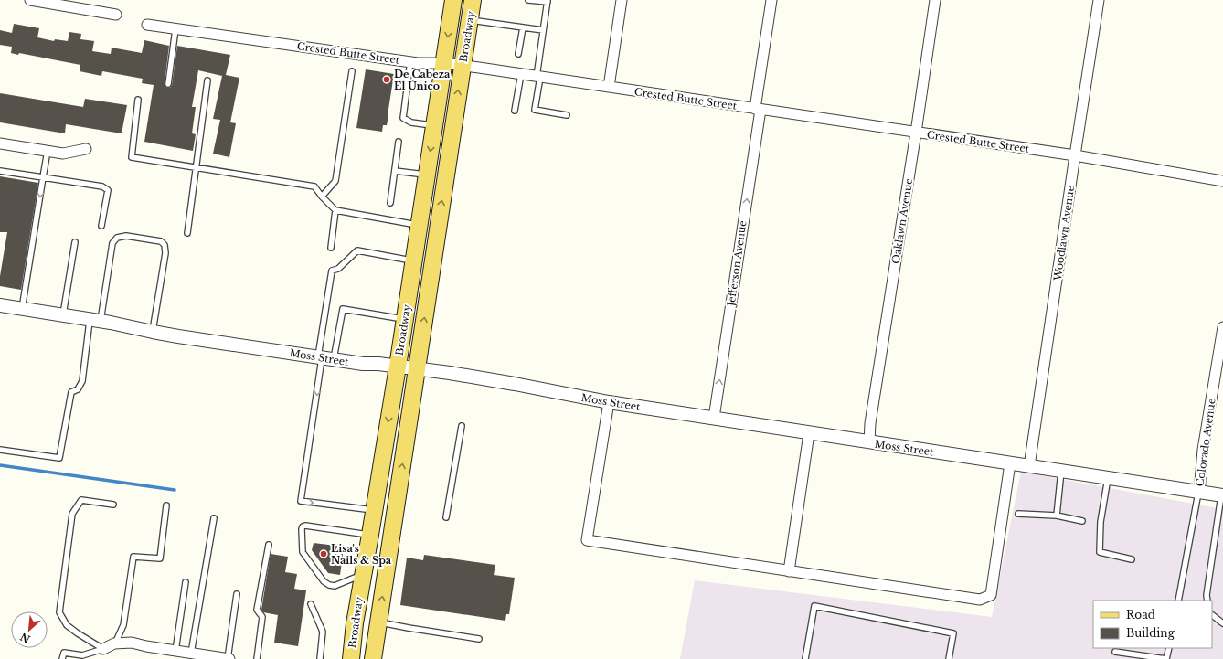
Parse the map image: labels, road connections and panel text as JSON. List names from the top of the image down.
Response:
{
  "streets": {
    "main road": ["Broadway"],
    "street": [
      "Crested Butte Street",
      "Oaklawn Avenue",
      "Woodlawn Avenue",
      "Jefferson Avenue",
      "Moss Street",
      "Colorado Avenue"
    ]
  },
  "crossings": [
    ["Broadway", "Crested Butte Street"],
    ["Broadway", "Moss Street"],
    ["Crested Butte Street", "Oaklawn Avenue"],
    ["Crested Butte Street", "Woodlawn Avenue"],
    ["Crested Butte Street", "Jefferson Avenue"],
    ["Oaklawn Avenue", "Moss Street"],
    ["Woodlawn Avenue", "Moss Street"],
    ["Jefferson Avenue", "Moss Street"],
    ["Moss Street", "Colorado Avenue"]
  ],
  "one_way": ["Jefferson Avenue"],
  "places": ["De Cabeza El Único", "Lisa's Nails & Spa"],
  "legend": ["Road", "Building"],
  "north": "bottom left"
}
